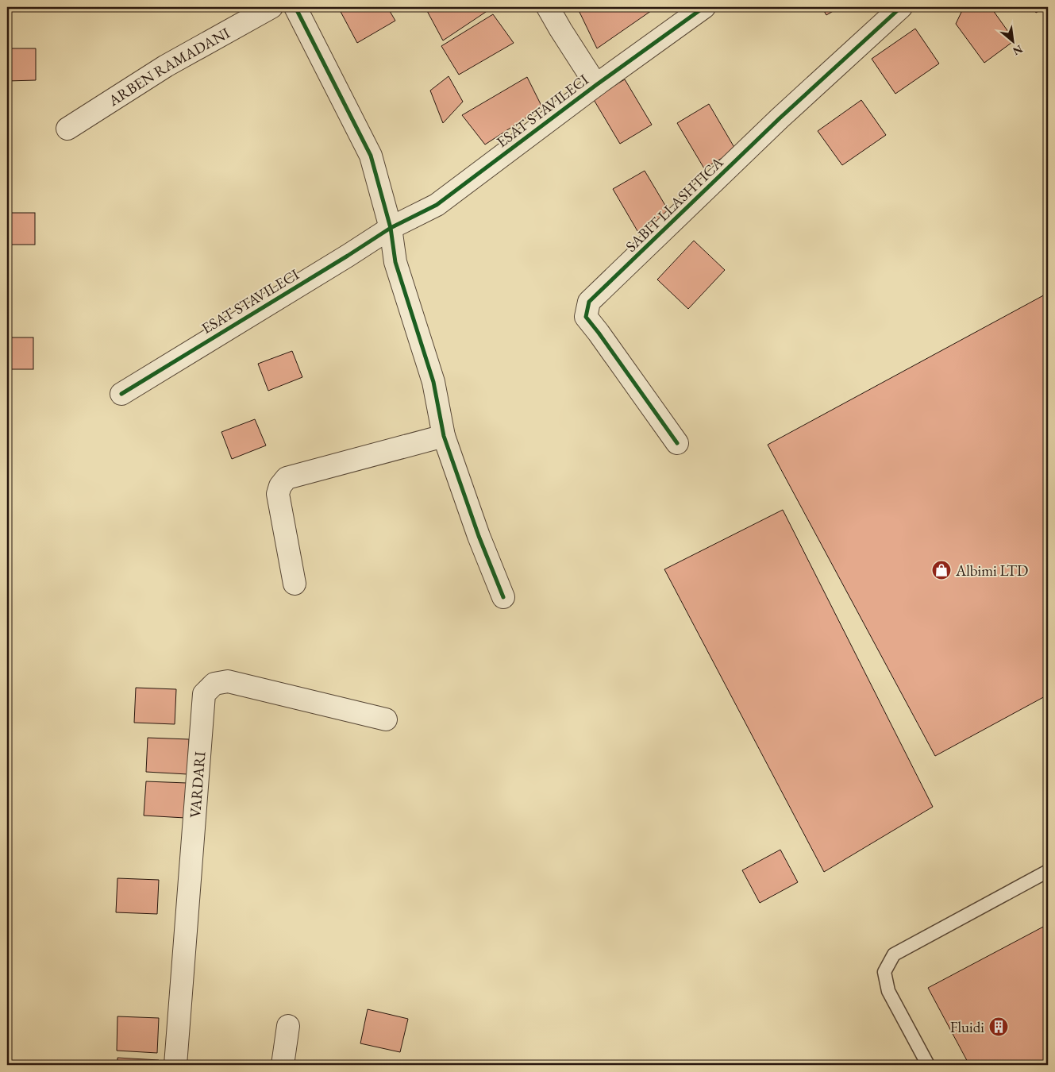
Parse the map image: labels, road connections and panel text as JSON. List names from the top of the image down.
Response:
{
  "streets": {
    "street": [
      "ARBEN RAMADANI",
      "ESAT STAVILECI",
      "SABIT LLASHTICA",
      "VARDARI"
    ]
  },
  "places": {
    "shop": ["Albimi LTD"],
    "building": ["Fluidi"]
  },
  "north": "bottom right"
}
